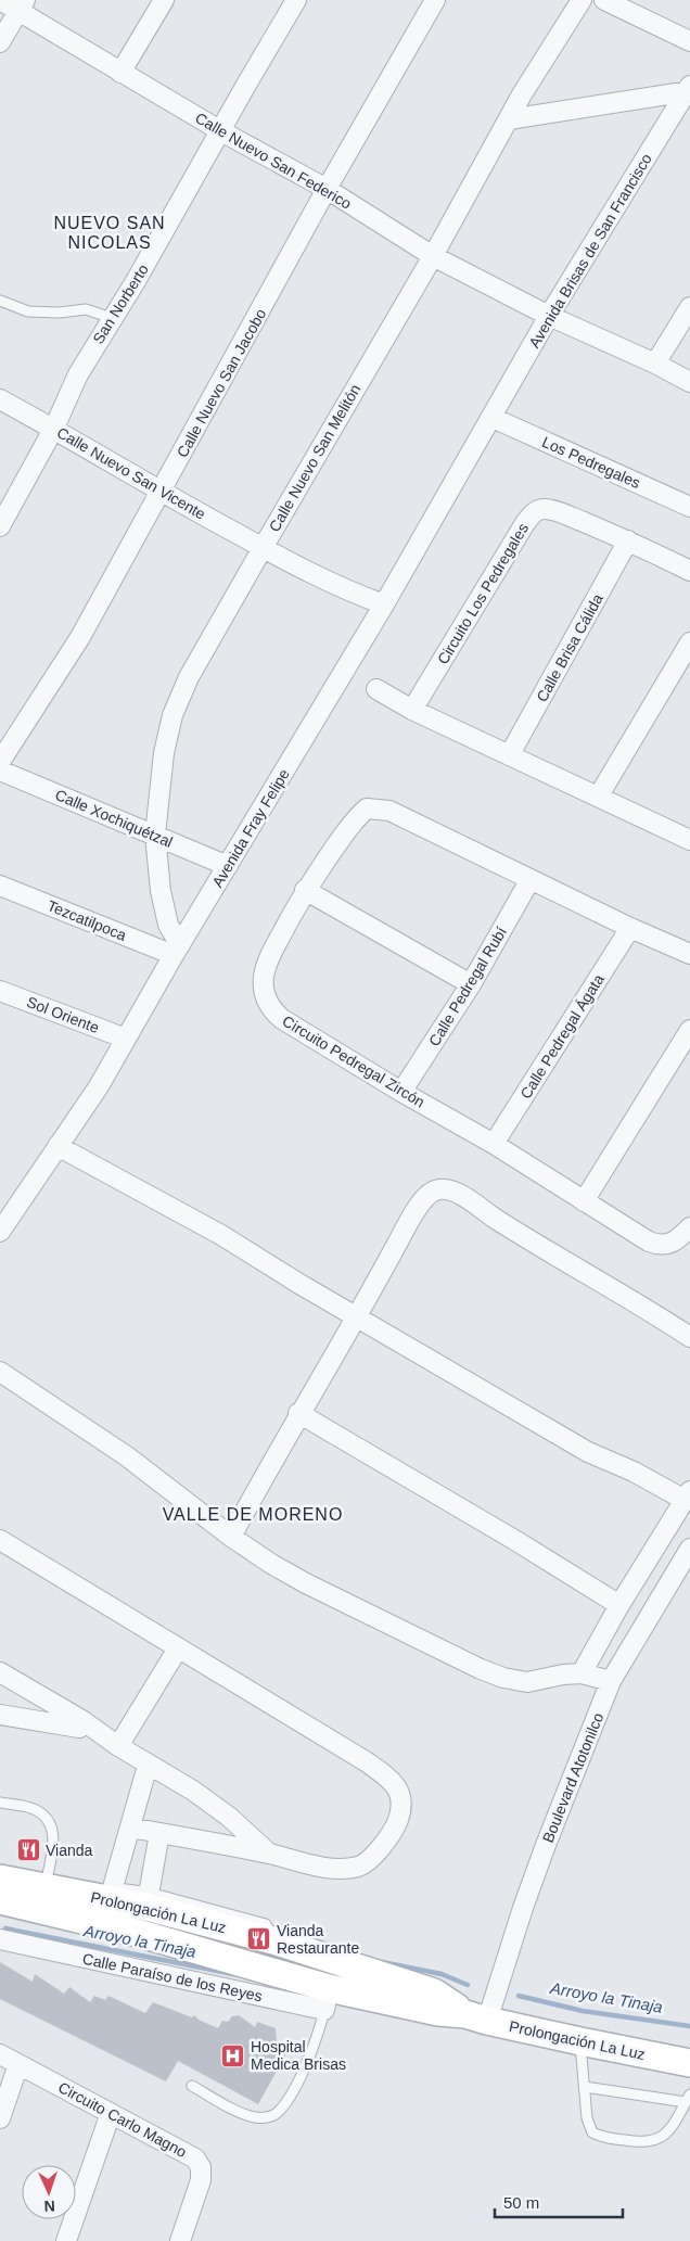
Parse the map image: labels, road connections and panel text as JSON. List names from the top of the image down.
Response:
{
  "streets": {
    "main road": ["Prolongación La Luz"],
    "street": [
      "Calle Nuevo San Federico",
      "Avenida Brisas de San Francisco",
      "San Norberto",
      "Calle Nuevo San Jacobo",
      "Calle Nuevo San Melitón",
      "Los Pedregales",
      "Calle Nuevo San Vicente",
      "Circuito Los Pedregales",
      "Calle Brisa Cálida",
      "Calle Xochiquétzal",
      "Avenida Fray Felipe",
      "Tezcatilpoca",
      "Calle Pedregal Rubí",
      "Sol Oriente",
      "Calle Pedregal Ágata",
      "Circuito Pedregal Zircón",
      "Boulevard Atotonilco",
      "Calle Paraíso de los Reyes",
      "Circuito Carlo Magno"
    ]
  },
  "crossings": [
    ["Calle Nuevo San Federico", "Avenida Brisas de San Francisco"],
    ["Calle Nuevo San Federico", "San Norberto"],
    ["Calle Nuevo San Federico", "Calle Nuevo San Jacobo"],
    ["Calle Nuevo San Federico", "Calle Nuevo San Melitón"],
    ["Avenida Brisas de San Francisco", "Los Pedregales"],
    ["Avenida Brisas de San Francisco", "Avenida Fray Felipe"],
    ["San Norberto", "Calle Nuevo San Vicente"],
    ["Calle Nuevo San Jacobo", "Calle Nuevo San Vicente"],
    ["Calle Nuevo San Melitón", "Calle Nuevo San Vicente"],
    ["Calle Nuevo San Melitón", "Calle Xochiquétzal"],
    ["Calle Nuevo San Melitón", "Avenida Fray Felipe"],
    ["Calle Nuevo San Melitón", "Tezcatilpoca"],
    ["Los Pedregales", "Avenida Fray Felipe"],
    ["Calle Nuevo San Vicente", "Avenida Fray Felipe"],
    ["Circuito Los Pedregales", "Calle Brisa Cálida"],
    ["Calle Xochiquétzal", "Avenida Fray Felipe"],
    ["Avenida Fray Felipe", "Tezcatilpoca"],
    ["Avenida Fray Felipe", "Sol Oriente"],
    ["Calle Pedregal Rubí", "Circuito Pedregal Zircón"],
    ["Calle Pedregal Ágata", "Circuito Pedregal Zircón"],
    ["Boulevard Atotonilco", "Prolongación La Luz"],
    ["Prolongación La Luz", "Calle Paraíso de los Reyes"]
  ],
  "districts": ["NUEVO SAN NICOLAS", "VALLE DE MORENO"],
  "water": ["Arroyo la Tinaja"],
  "places": {
    "restaurant": ["Vianda", "Vianda Restaurante"],
    "hospital": ["Hospital Medica Brisas"]
  },
  "scale_bar": "50 m",
  "north": "bottom"
}
